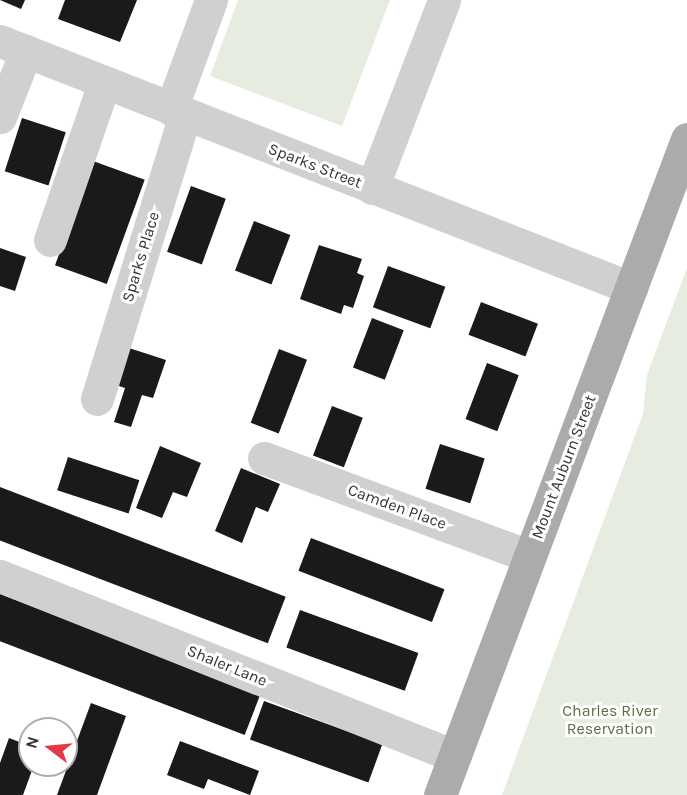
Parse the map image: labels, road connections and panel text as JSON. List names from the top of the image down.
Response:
{
  "streets": {
    "main road": ["Mount Auburn Street"],
    "street": [
      "Sparks Street",
      "Sparks Place",
      "Camden Place",
      "Shaler Lane"
    ]
  },
  "crossings": [
    ["Sparks Street", "Sparks Place"],
    ["Sparks Street", "Mount Auburn Street"],
    ["Mount Auburn Street", "Camden Place"],
    ["Mount Auburn Street", "Shaler Lane"]
  ],
  "parks": ["Charles River Reservation"],
  "north": "left"
}
